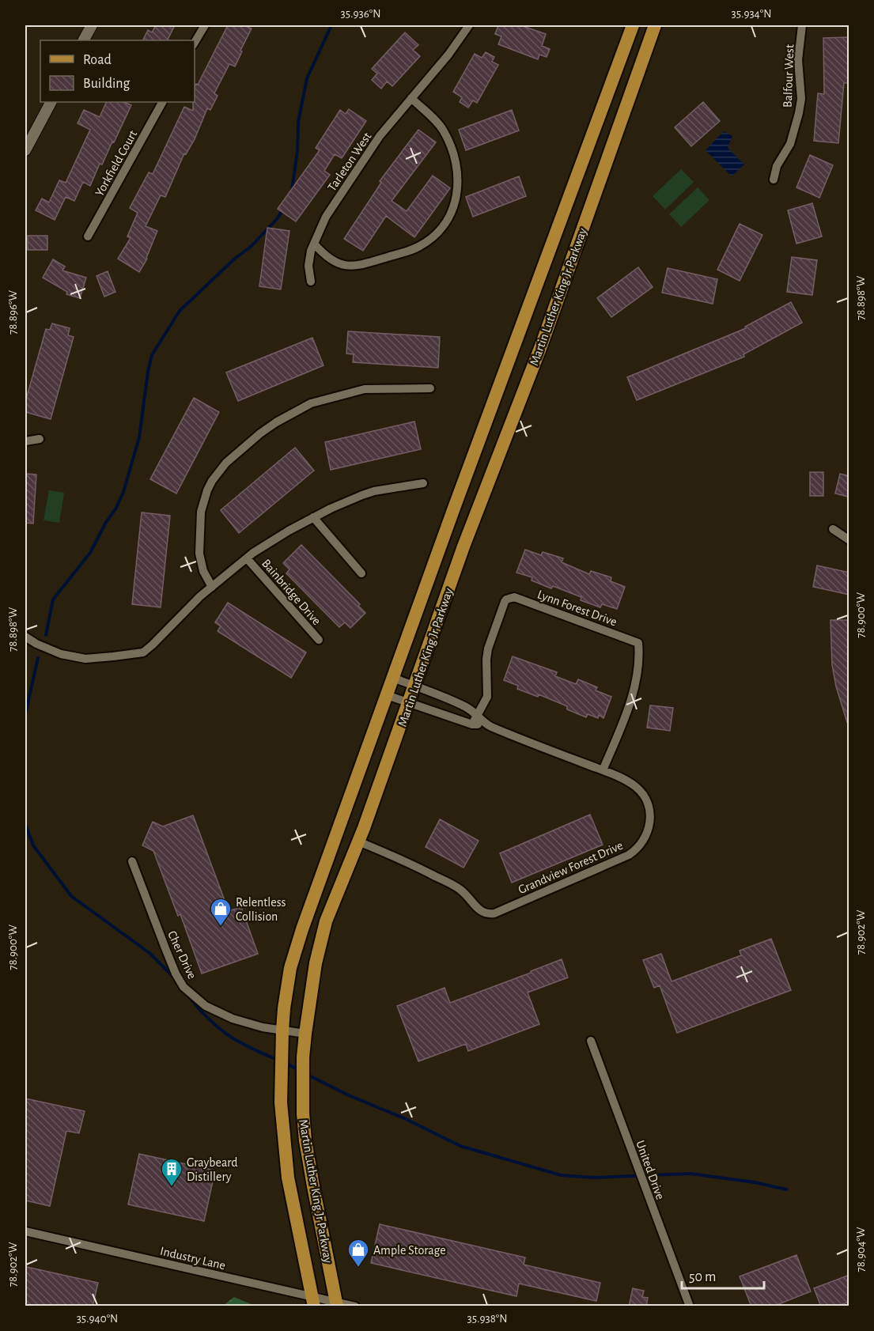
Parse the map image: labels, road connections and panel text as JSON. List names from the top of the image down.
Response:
{
  "streets": {
    "main road": ["Martin Luther King Jr Parkway"],
    "street": [
      "Balfour West",
      "Tarleton West",
      "Yorkfield Court",
      "Bainbridge Drive",
      "Lynn Forest Drive",
      "Grandview Forest Drive",
      "Cher Drive",
      "United Drive",
      "Industry Lane"
    ]
  },
  "crossings": [
    ["Martin Luther King Jr Parkway", "Grandview Forest Drive"],
    ["Martin Luther King Jr Parkway", "Cher Drive"],
    ["Martin Luther King Jr Parkway", "Industry Lane"],
    ["Lynn Forest Drive", "Grandview Forest Drive"]
  ],
  "places": {
    "shop": ["Relentless Collision", "Ample Storage"],
    "building": ["Graybeard Distillery"]
  },
  "legend": ["Road", "Building"],
  "scale_bar": "50 m",
  "coordinates": [
    "35.936°N",
    "35.934°N",
    "78.898°W",
    "78.896°W",
    "78.900°W",
    "78.902°W",
    "78.904°W",
    "35.940°N",
    "35.938°N"
  ]
}
